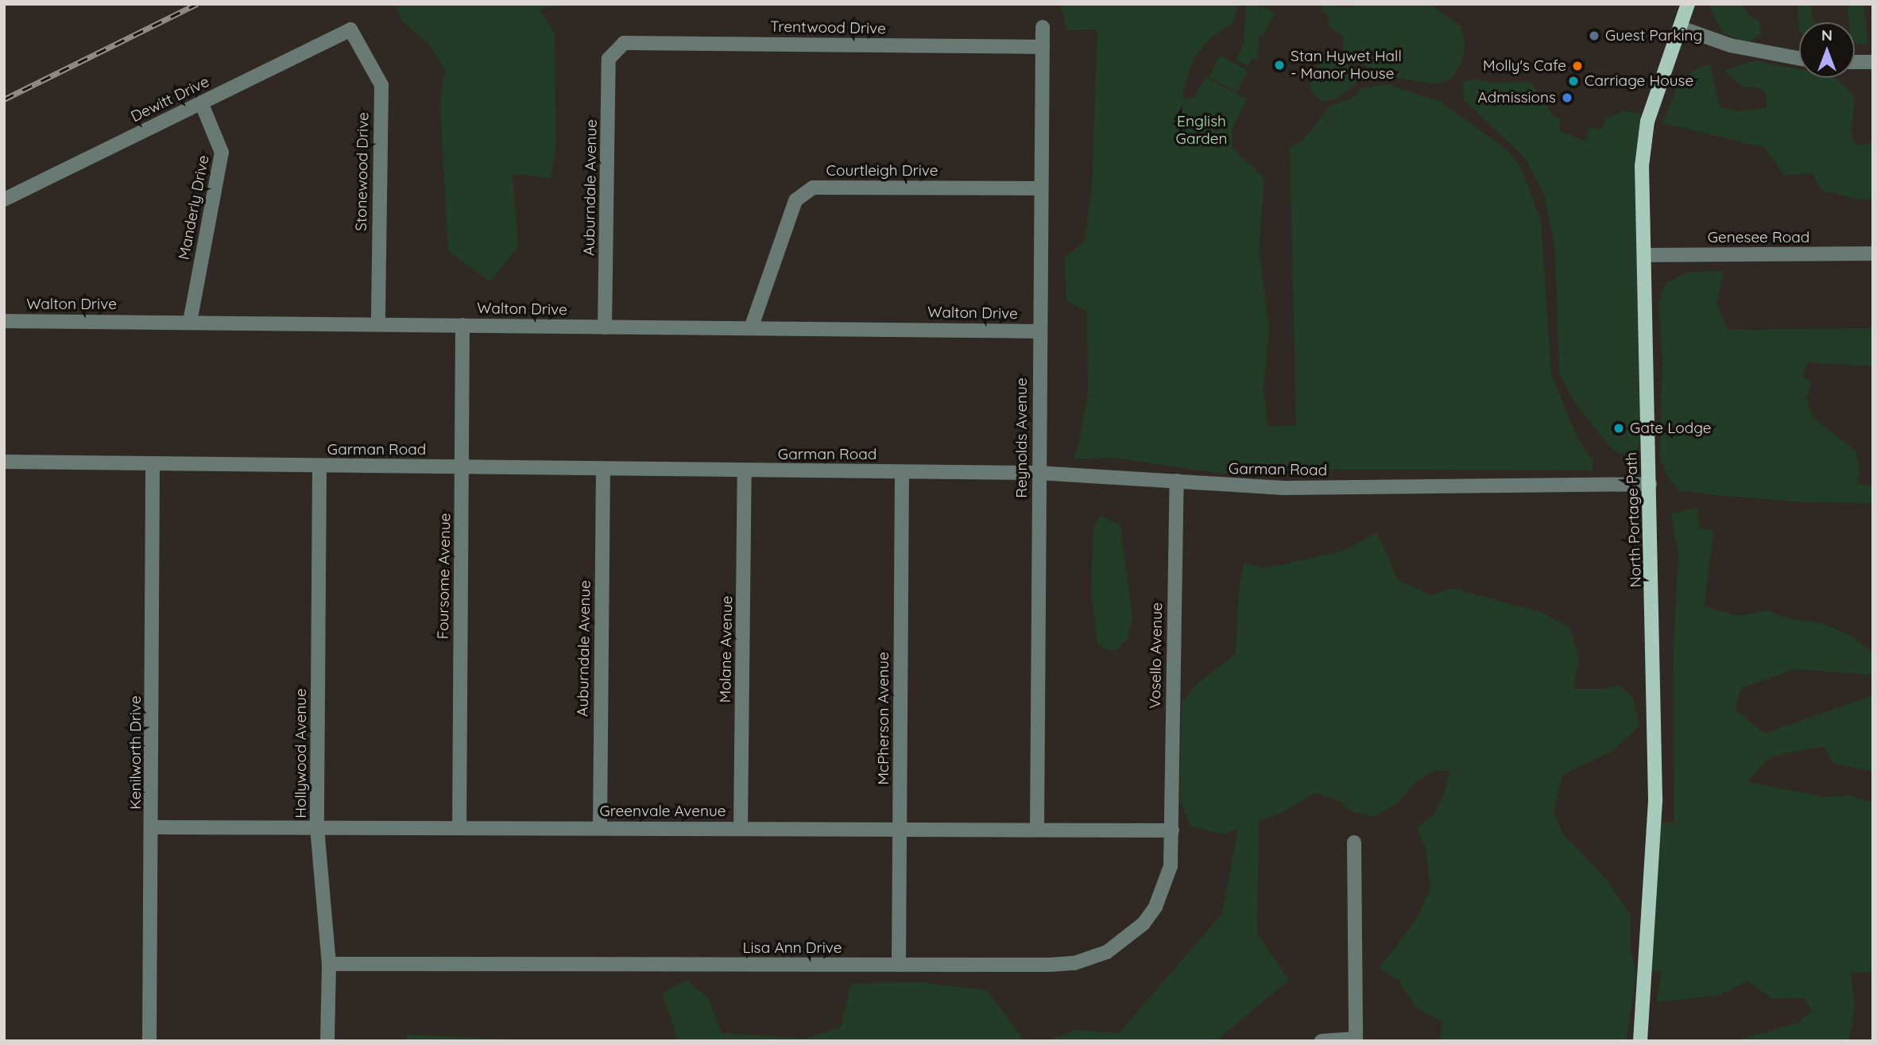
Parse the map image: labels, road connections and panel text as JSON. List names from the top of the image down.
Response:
{
  "streets": {
    "main road": ["North Portage Path"],
    "street": [
      "Trentwood Drive",
      "Dewitt Drive",
      "Courtleigh Drive",
      "Stonewood Drive",
      "Auburndale Avenue",
      "Manderly Drive",
      "Genesee Road",
      "Walton Drive",
      "Reynolds Avenue",
      "Garman Road",
      "Foursome Avenue",
      "Molane Avenue",
      "Vosello Avenue",
      "McPherson Avenue",
      "Kenilworth Drive",
      "Hollywood Avenue",
      "Greenvale Avenue",
      "Lisa Ann Drive"
    ]
  },
  "crossings": [
    ["Trentwood Drive", "Auburndale Avenue"],
    ["Trentwood Drive", "Reynolds Avenue"],
    ["Dewitt Drive", "Stonewood Drive"],
    ["Dewitt Drive", "Manderly Drive"],
    ["Courtleigh Drive", "Walton Drive"],
    ["Courtleigh Drive", "Reynolds Avenue"],
    ["Stonewood Drive", "Walton Drive"],
    ["Auburndale Avenue", "Walton Drive"],
    ["Auburndale Avenue", "Garman Road"],
    ["Auburndale Avenue", "Greenvale Avenue"],
    ["Manderly Drive", "Walton Drive"],
    ["Genesee Road", "North Portage Path"],
    ["Walton Drive", "Reynolds Avenue"],
    ["Walton Drive", "Foursome Avenue"],
    ["Reynolds Avenue", "Garman Road"],
    ["Reynolds Avenue", "Greenvale Avenue"],
    ["Garman Road", "North Portage Path"],
    ["Garman Road", "Foursome Avenue"],
    ["Garman Road", "Molane Avenue"],
    ["Garman Road", "Vosello Avenue"],
    ["Garman Road", "McPherson Avenue"],
    ["Garman Road", "Kenilworth Drive"],
    ["Garman Road", "Hollywood Avenue"],
    ["Foursome Avenue", "Greenvale Avenue"],
    ["Molane Avenue", "Greenvale Avenue"],
    ["Vosello Avenue", "Greenvale Avenue"],
    ["Vosello Avenue", "Lisa Ann Drive"],
    ["McPherson Avenue", "Greenvale Avenue"],
    ["McPherson Avenue", "Lisa Ann Drive"],
    ["Kenilworth Drive", "Greenvale Avenue"],
    ["Hollywood Avenue", "Greenvale Avenue"],
    ["Hollywood Avenue", "Lisa Ann Drive"],
    ["Greenvale Avenue", "Lisa Ann Drive"]
  ],
  "parks": ["English Garden"],
  "places": [
    "Guest Parking",
    "Stan Hywet Hall - Manor House",
    "Molly's Cafe",
    "Carriage House",
    "Admissions",
    "Gate Lodge"
  ],
  "north": "top"
}
